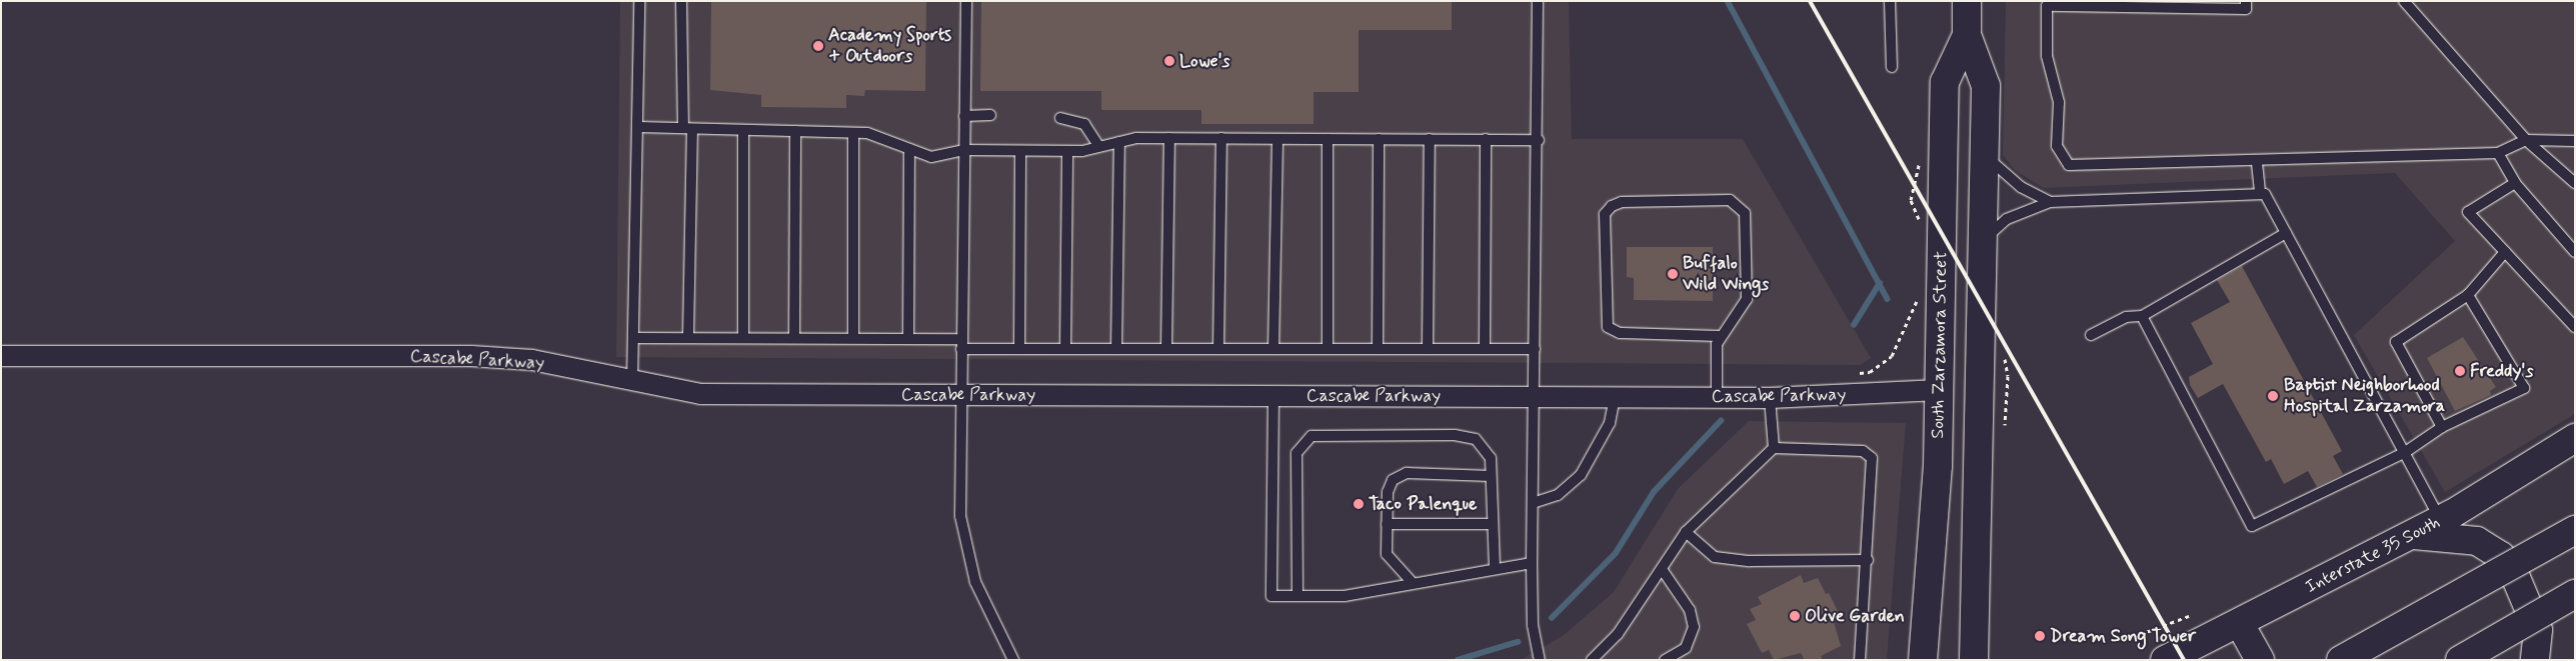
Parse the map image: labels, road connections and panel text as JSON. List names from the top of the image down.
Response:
{
  "streets": {
    "main road": ["South Zarzamora Street", "Interstate 35 South"],
    "street": ["Cascabe Parkway"]
  },
  "crossings": [
    ["South Zarzamora Street", "Cascabe Parkway"]
  ],
  "places": [
    "Academy Sports + Outdoors",
    "Lowe's",
    "Buffalo Wild Wings",
    "Freddy's",
    "Baptist Neighborhood Hospital Zarzamora",
    "Taco Palenque",
    "Olive Garden",
    "Dream Song Tower"
  ]
}
